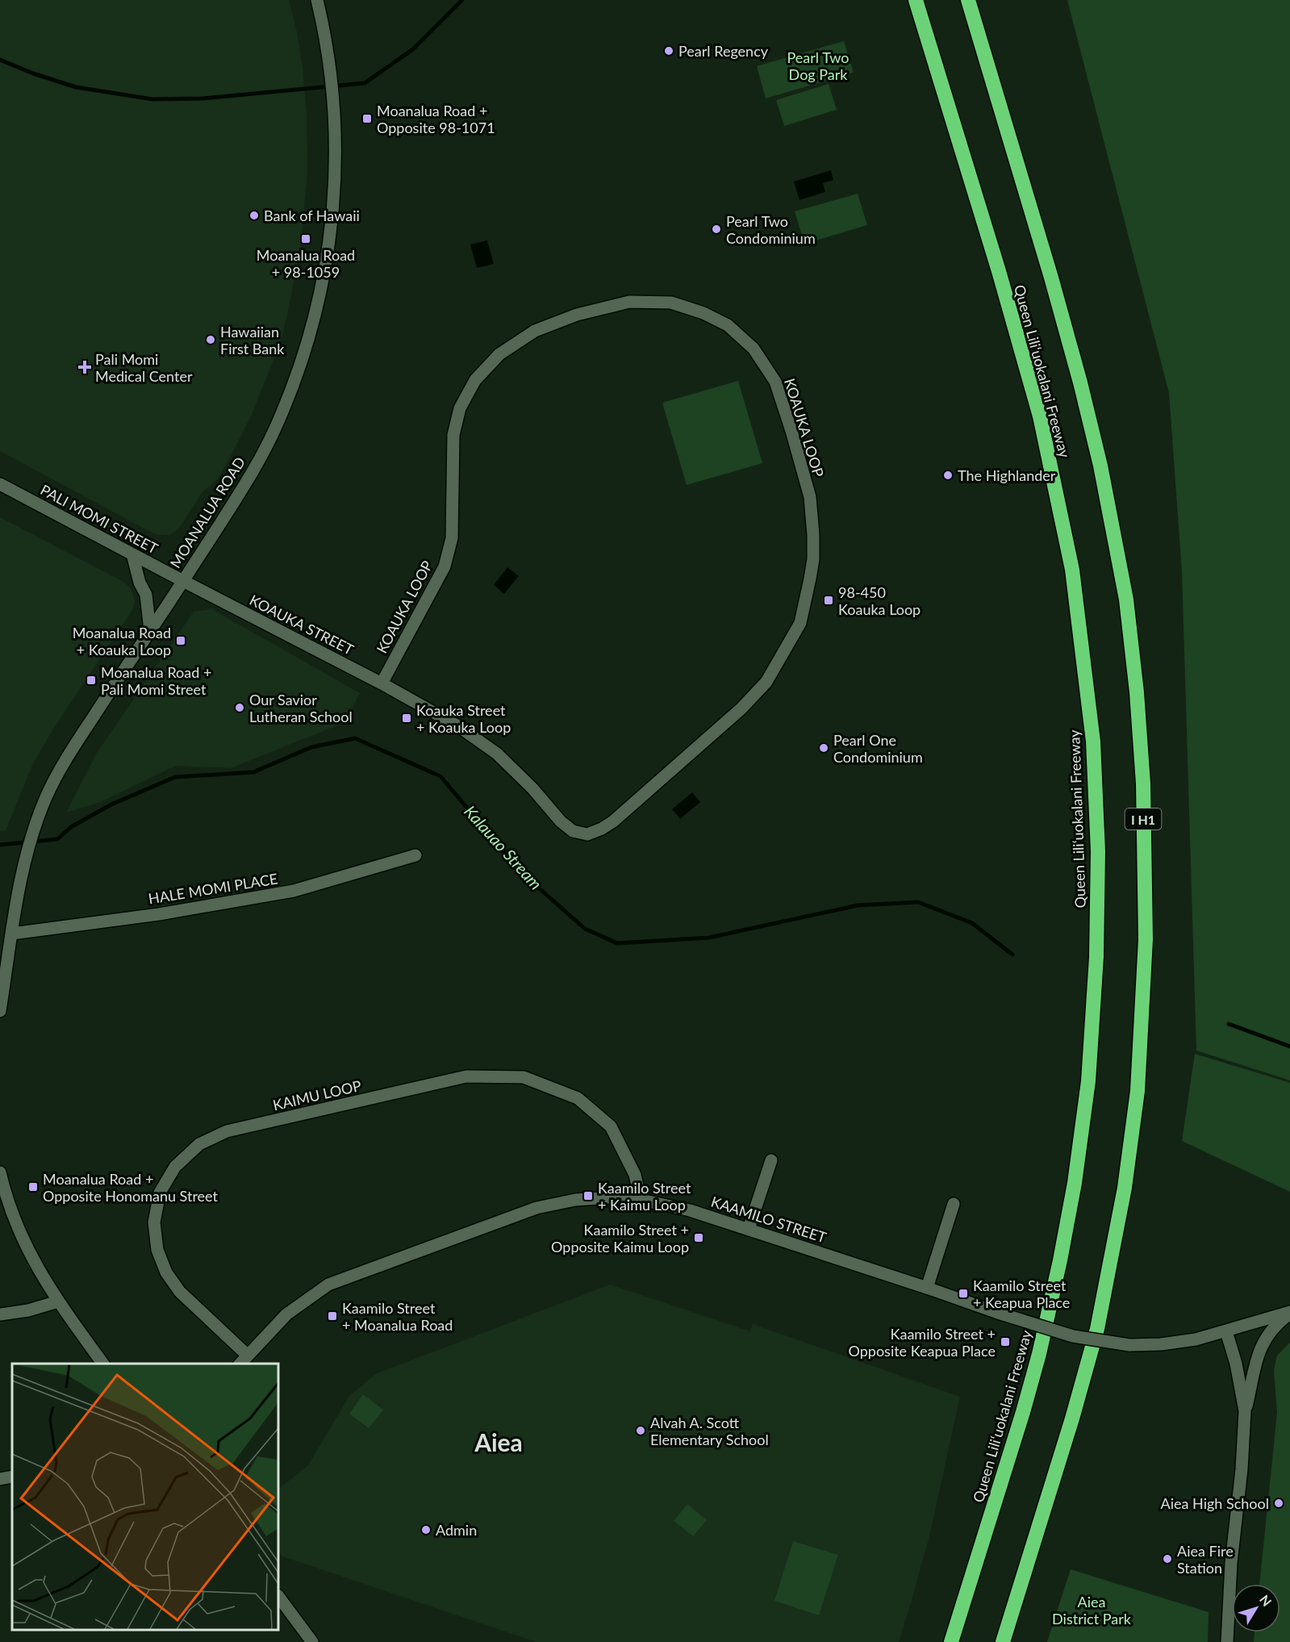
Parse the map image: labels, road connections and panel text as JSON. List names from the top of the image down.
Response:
{
  "streets": {
    "highway": ["Queen Liliʻuokalani Freeway", "I H1"],
    "street": [
      "KOAUKA LOOP",
      "MOANALUA ROAD",
      "PALI MOMI STREET",
      "KOAUKA STREET",
      "HALE MOMI PLACE",
      "KAIMU LOOP",
      "KAAMILO STREET"
    ]
  },
  "crossings": [
    ["KOAUKA LOOP", "KOAUKA STREET"],
    ["MOANALUA ROAD", "PALI MOMI STREET"],
    ["MOANALUA ROAD", "KOAUKA STREET"],
    ["MOANALUA ROAD", "HALE MOMI PLACE"],
    ["PALI MOMI STREET", "KOAUKA STREET"],
    ["KAIMU LOOP", "KAAMILO STREET"]
  ],
  "districts": ["Aiea"],
  "water": ["Kalauao Stream"],
  "parks": ["Pearl Two Dog Park", "Aiea District Park"],
  "places": {
    "other": [
      "Pearl Regency",
      "Bank of Hawaii",
      "Pearl Two Condominium",
      "Hawaiian First Bank",
      "The Highlander",
      "Our Savior Lutheran School",
      "Pearl One Condominium",
      "Alvah A. Scott Elementary School",
      "Aiea High School",
      "Admin",
      "Aiea Fire Station"
    ],
    "transit": [
      "Moanalua Road + Opposite 98-1071",
      "Moanalua Road + 98-1059",
      "98-450 Koauka Loop",
      "Moanalua Road + Koauka Loop",
      "Moanalua Road + Pali Momi Street",
      "Koauka Street + Koauka Loop",
      "Moanalua Road + Opposite Honomanu Street",
      "Kaamilo Street + Kaimu Loop",
      "Kaamilo Street + Opposite Kaimu Loop",
      "Kaamilo Street + Keapua Place",
      "Kaamilo Street + Moanalua Road",
      "Kaamilo Street + Opposite Keapua Place"
    ],
    "health": ["Pali Momi Medical Center"]
  },
  "north": "top right"
}
